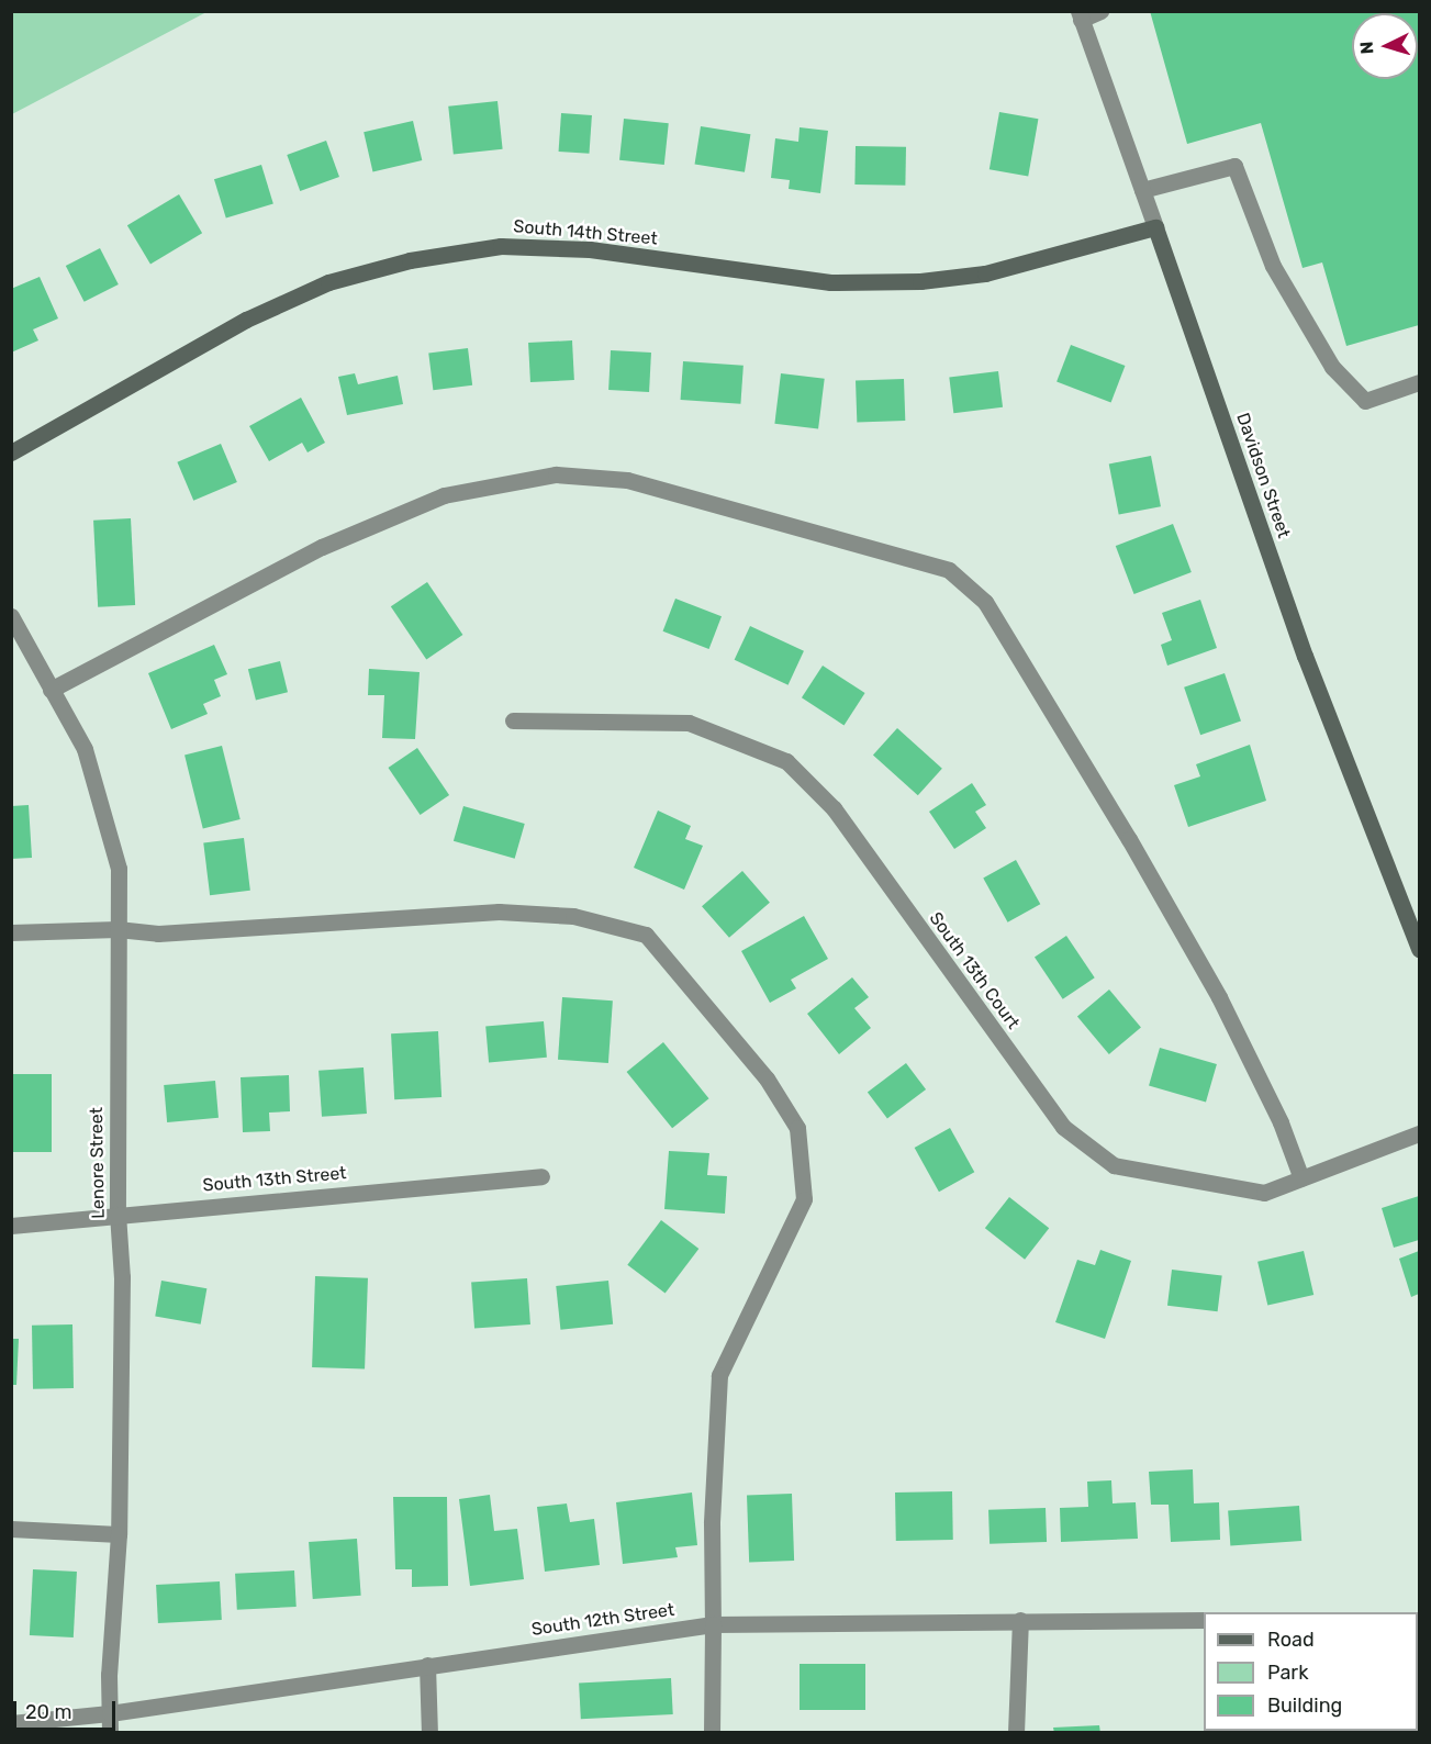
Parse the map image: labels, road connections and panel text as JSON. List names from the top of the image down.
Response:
{
  "streets": {
    "street": [
      "South 14th Street",
      "Davidson Street",
      "South 13th Court",
      "Lenore Street",
      "South 13th Street",
      "South 12th Street"
    ]
  },
  "crossings": [
    ["South 14th Street", "Davidson Street"],
    ["Lenore Street", "South 13th Street"],
    ["Lenore Street", "South 12th Street"]
  ],
  "legend": ["Road", "Park", "Building"],
  "scale_bar": "20 m",
  "north": "left"
}
